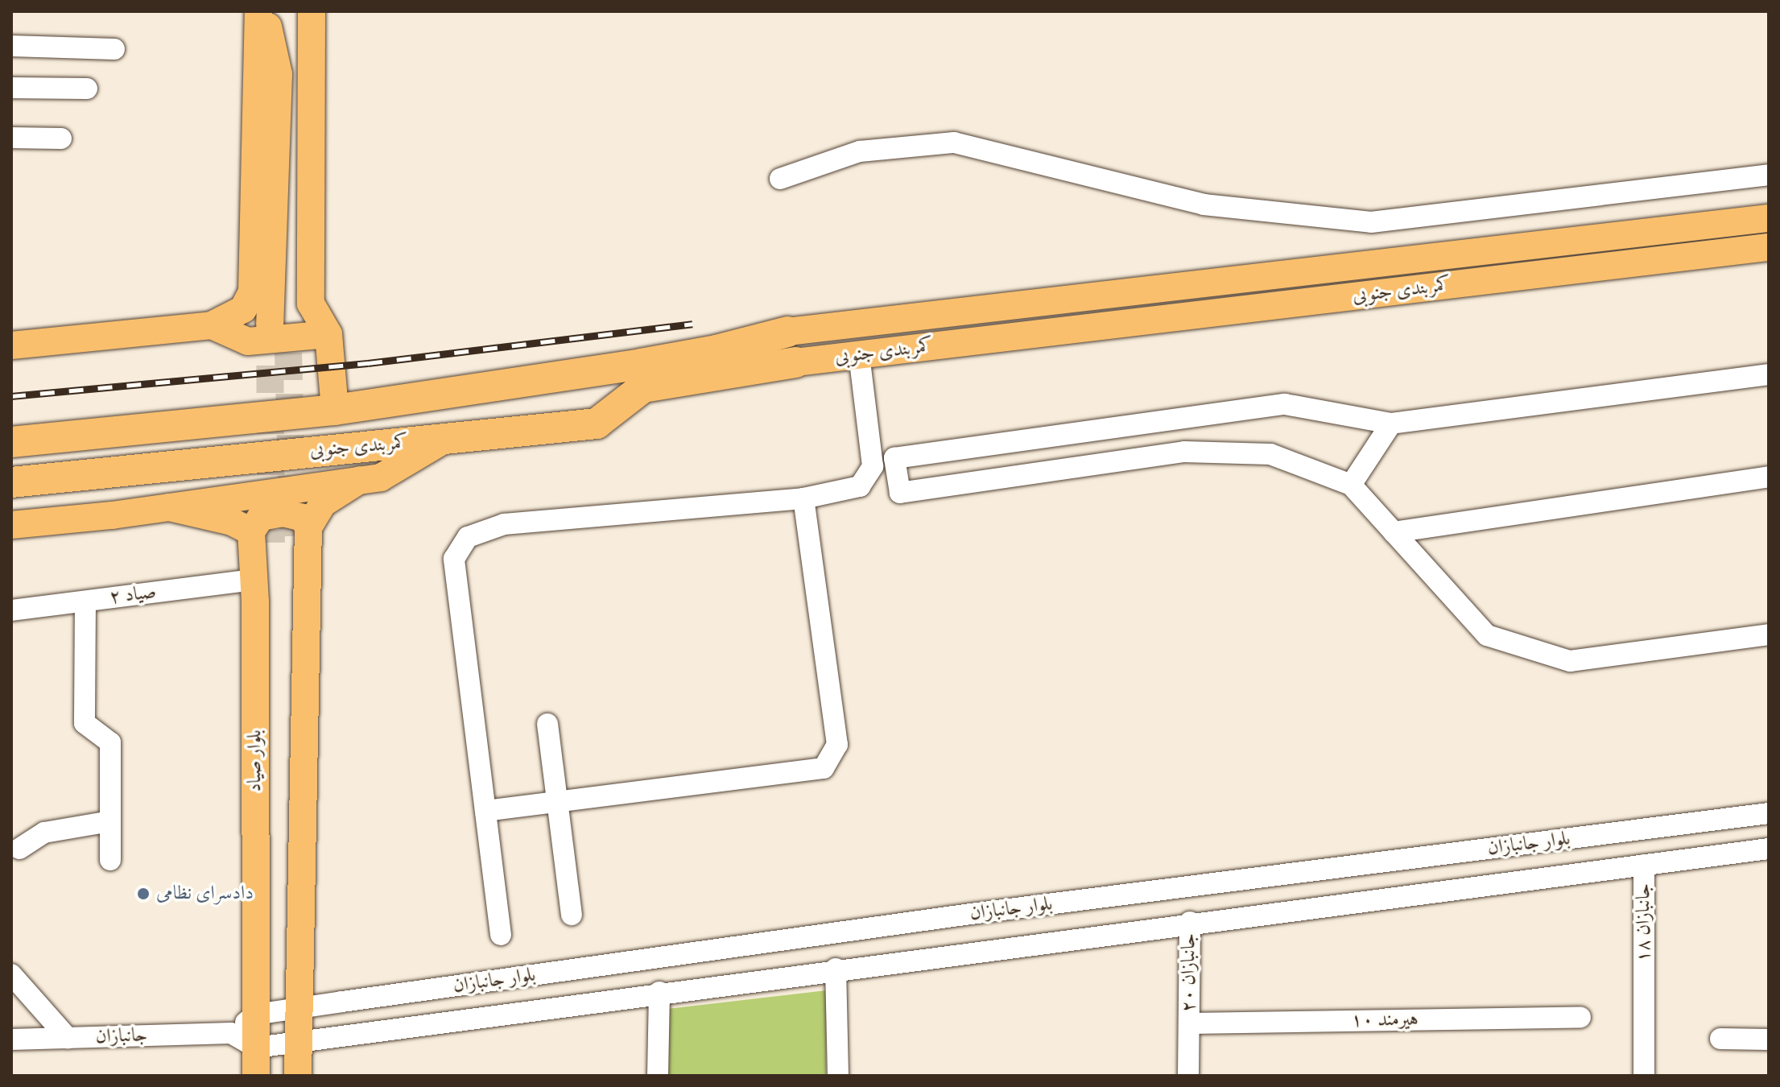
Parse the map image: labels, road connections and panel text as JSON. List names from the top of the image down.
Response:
{
  "streets": {
    "highway": ["کمربندی جنوبی"],
    "main road": ["بلوار صیاد"],
    "street": [
      "صیاد ۲",
      "بلوار جانبازان",
      "جانبازان ۱۸",
      "جانبازان ۲۰",
      "هیرمند ۱۰",
      "جانبازان"
    ]
  },
  "crossings": [
    ["صیاد ۲", "بلوار صیاد"],
    ["بلوار صیاد", "بلوار جانبازان"],
    ["بلوار جانبازان", "جانبازان ۱۸"],
    ["بلوار جانبازان", "جانبازان ۲۰"],
    ["جانبازان ۲۰", "هیرمند ۱۰"]
  ],
  "places": ["دادسرای نظامی"]
}
